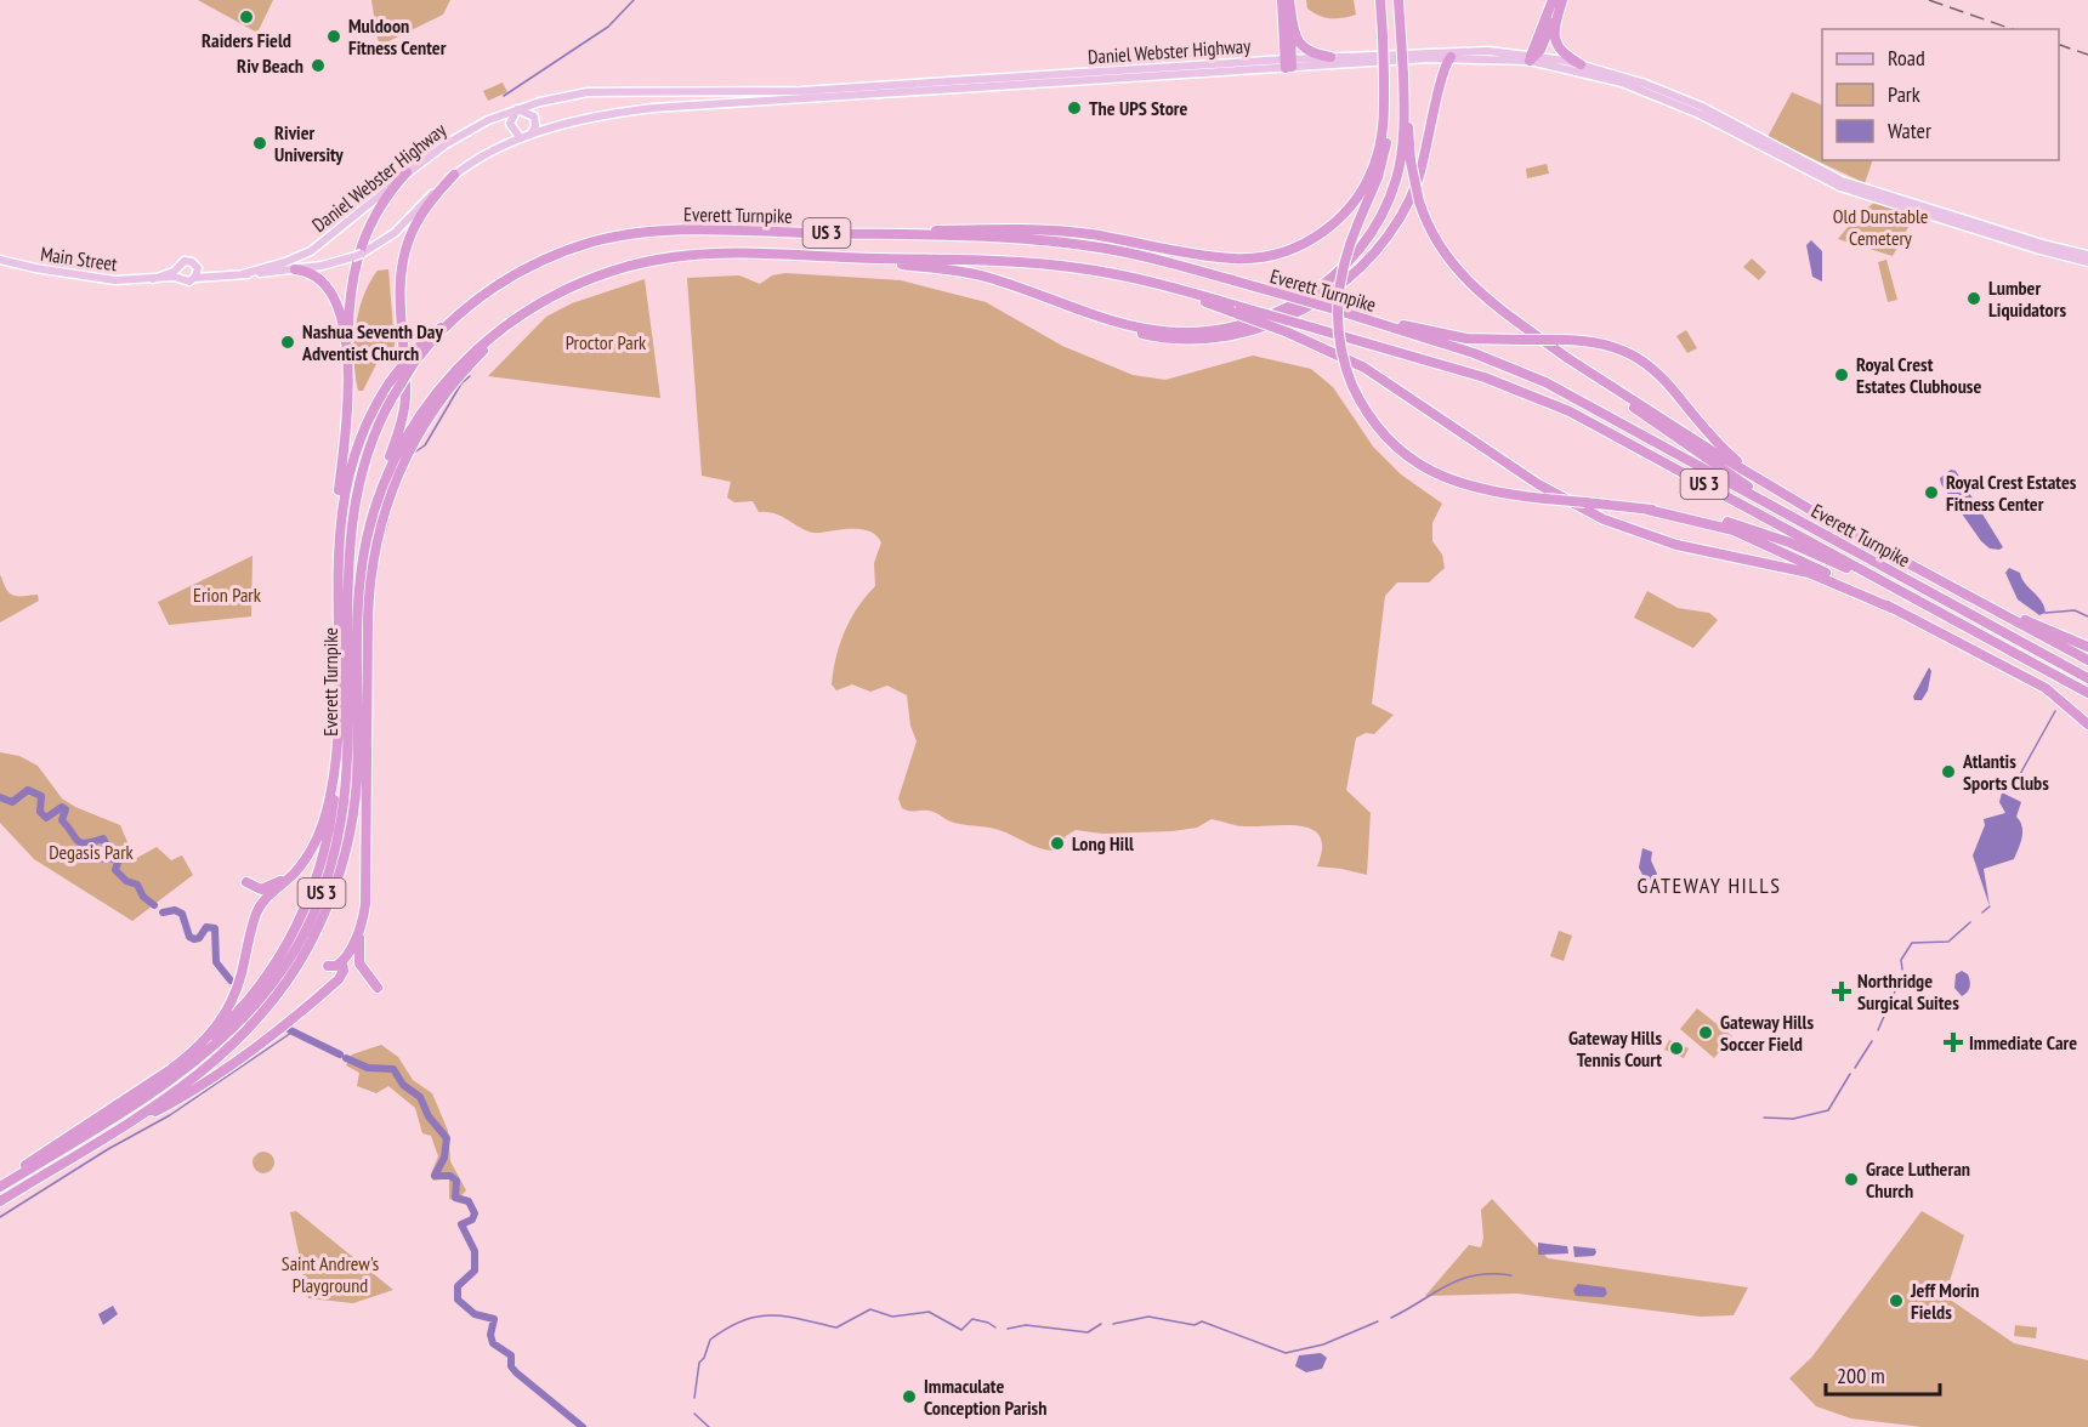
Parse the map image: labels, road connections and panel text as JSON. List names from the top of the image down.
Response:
{
  "streets": {
    "highway": ["Everett Turnpike", "US 3"],
    "main road": ["Daniel Webster Highway", "Main Street"]
  },
  "districts": ["GATEWAY HILLS"],
  "parks": [
    "Old Dunstable Cemetery",
    "Proctor Park",
    "Erion Park",
    "Degasis Park",
    "Saint Andrew's Playground"
  ],
  "places": {
    "other": [
      "Raiders Field",
      "Muldoon Fitness Center",
      "Riv Beach",
      "The UPS Store",
      "Rivier University",
      "Lumber Liquidators",
      "Nashua Seventh Day Adventist Church",
      "Royal Crest Estates Clubhouse",
      "Royal Crest Estates Fitness Center",
      "Atlantis Sports Clubs",
      "Long Hill",
      "Gateway Hills Soccer Field",
      "Gateway Hills Tennis Court",
      "Grace Lutheran Church",
      "Jeff Morin Fields",
      "Immaculate Conception Parish"
    ],
    "health": ["Northridge Surgical Suites", "Immediate Care"]
  },
  "legend": ["Road", "Park", "Water"],
  "scale_bar": "200 m"
}
